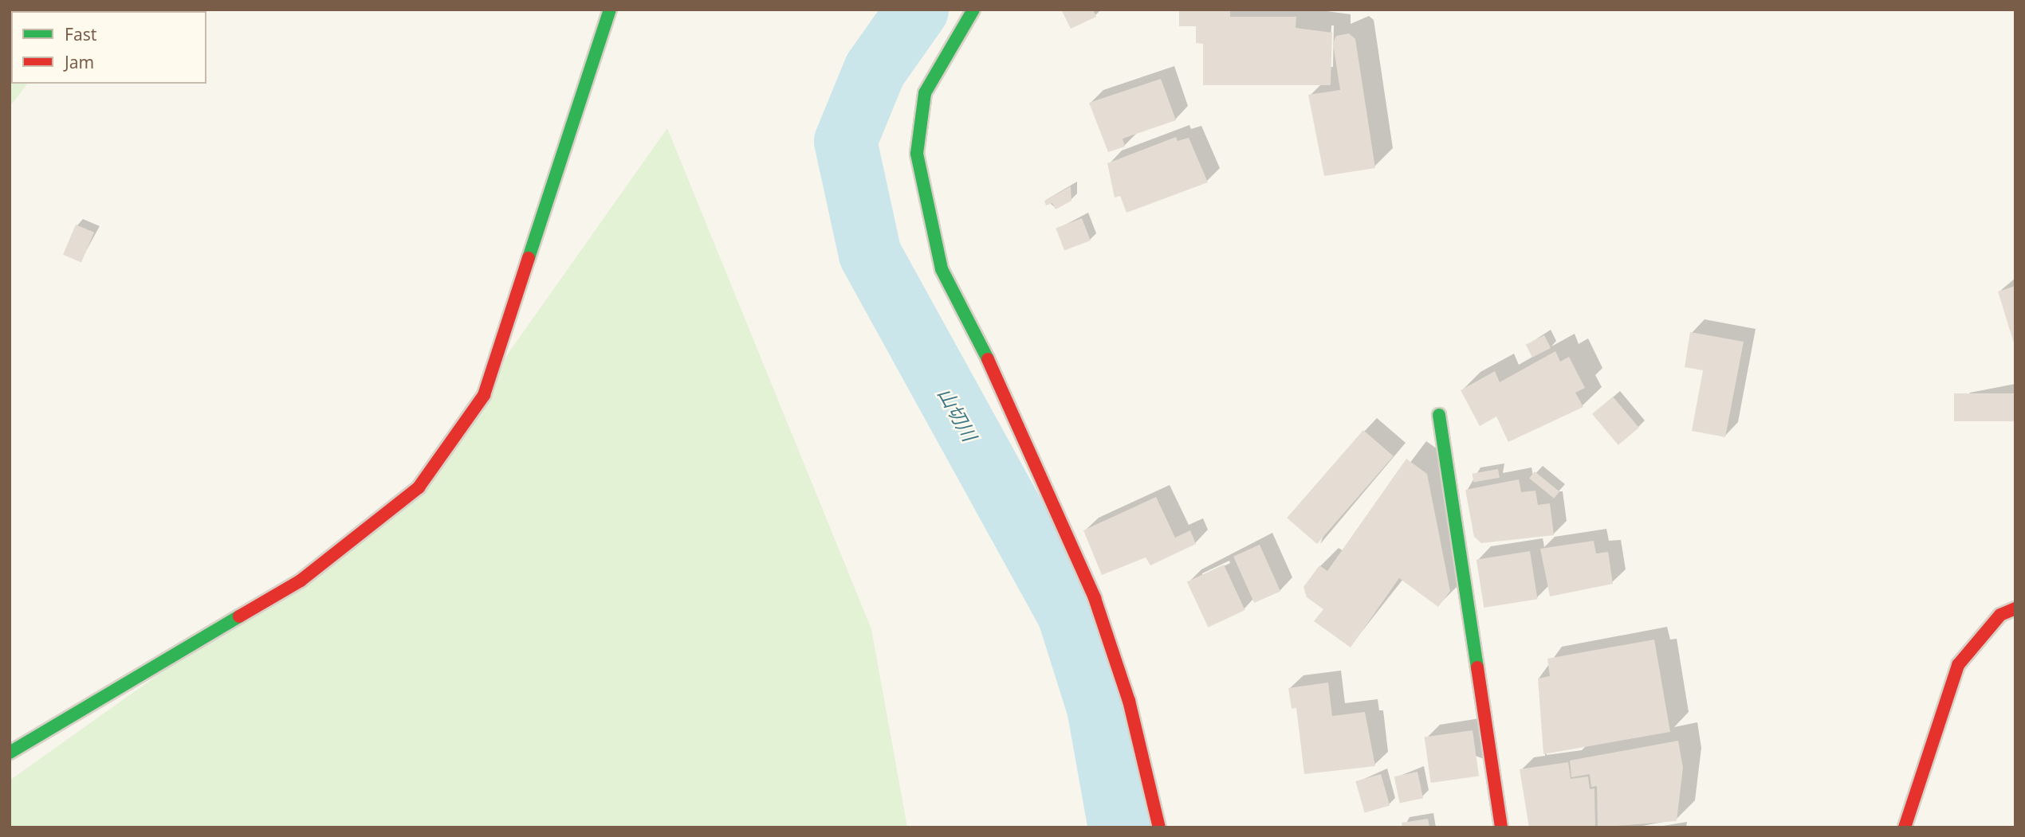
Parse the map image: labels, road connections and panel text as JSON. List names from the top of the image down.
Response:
{
  "water": ["山切川"],
  "legend": ["Fast", "Jam"]
}
